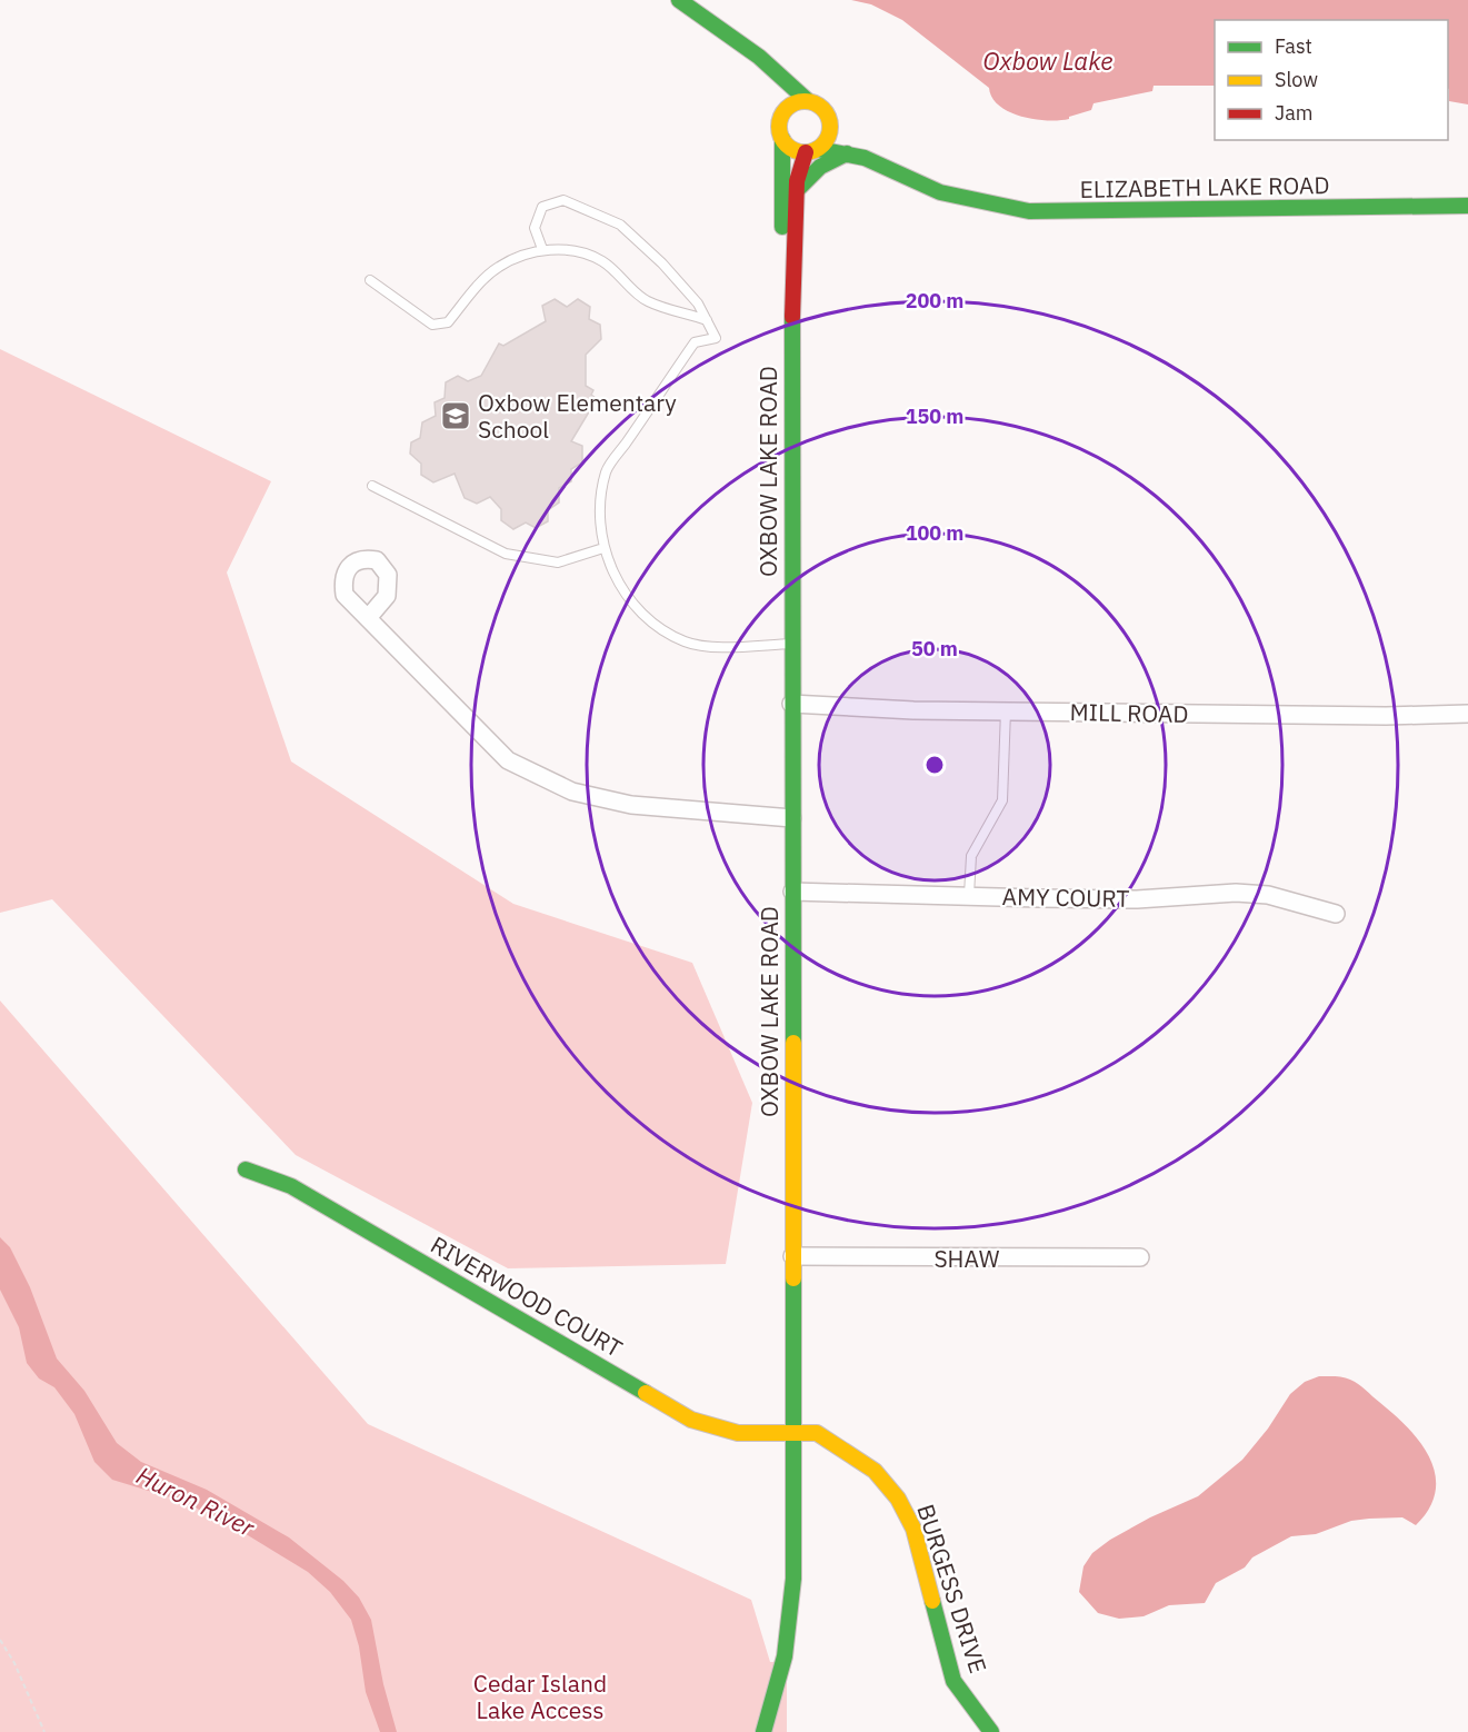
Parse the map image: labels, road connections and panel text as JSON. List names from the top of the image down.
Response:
{
  "streets": {
    "street": [
      "ELIZABETH LAKE ROAD",
      "OXBOW LAKE ROAD",
      "MILL ROAD",
      "AMY COURT",
      "SHAW",
      "RIVERWOOD COURT",
      "BURGESS DRIVE"
    ]
  },
  "crossings": [
    ["ELIZABETH LAKE ROAD", "OXBOW LAKE ROAD"],
    ["OXBOW LAKE ROAD", "MILL ROAD"],
    ["OXBOW LAKE ROAD", "AMY COURT"],
    ["OXBOW LAKE ROAD", "SHAW"],
    ["OXBOW LAKE ROAD", "RIVERWOOD COURT"],
    ["OXBOW LAKE ROAD", "BURGESS DRIVE"],
    ["RIVERWOOD COURT", "BURGESS DRIVE"]
  ],
  "water": ["Oxbow Lake", "Huron River"],
  "parks": ["Cedar Island Lake Access"],
  "places": {
    "school or university": ["Oxbow Elementary School"]
  },
  "legend": ["Fast", "Slow", "Jam"],
  "rings": [
    "200 m",
    "150 m",
    "100 m",
    "50 m"
  ]
}
